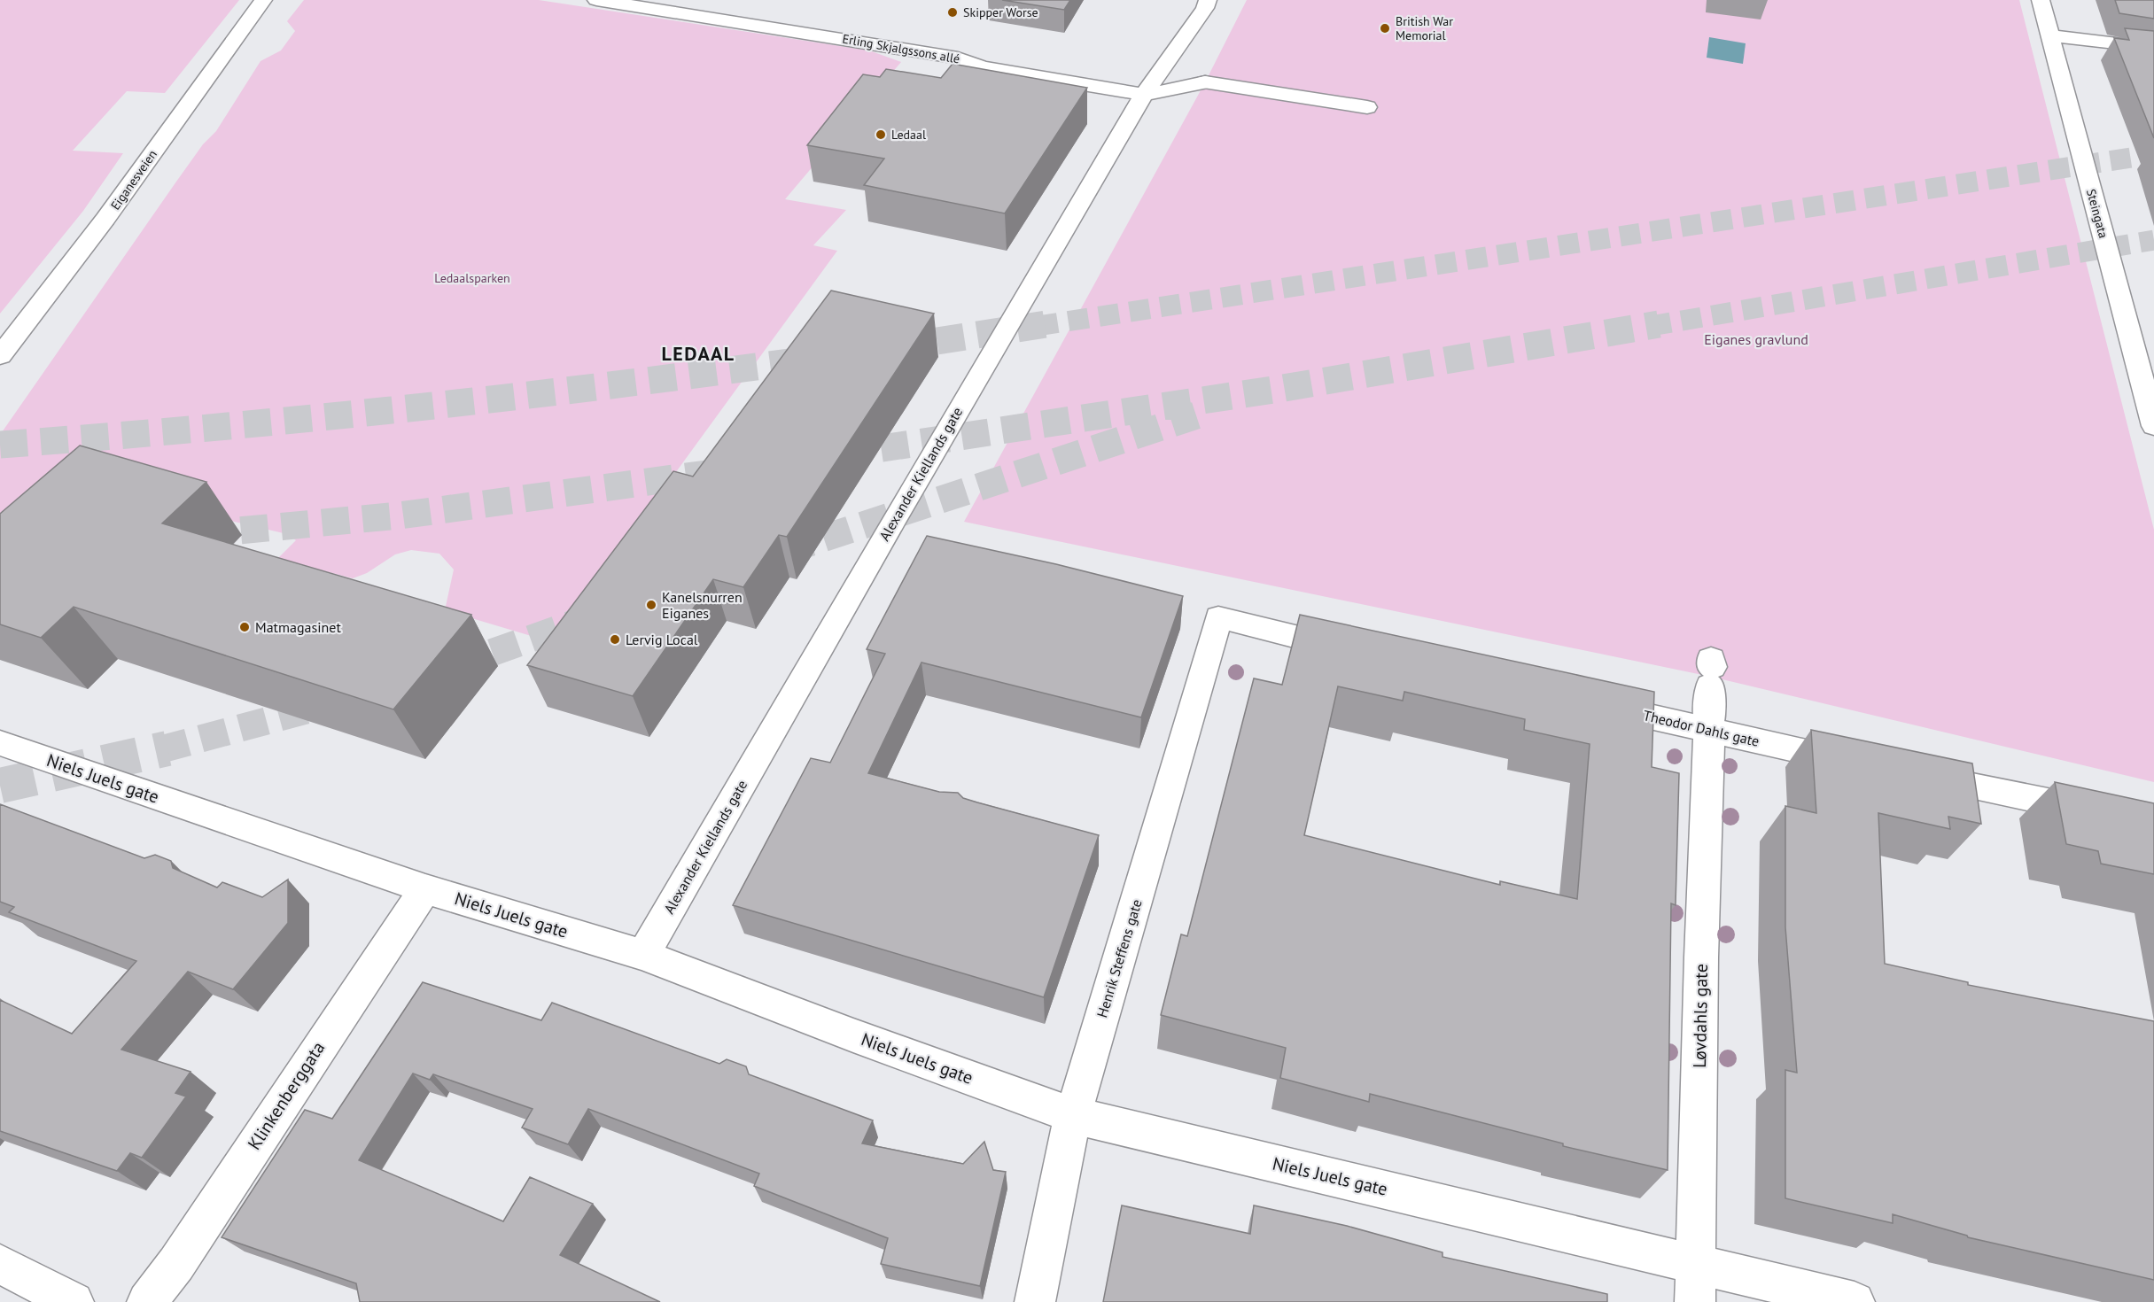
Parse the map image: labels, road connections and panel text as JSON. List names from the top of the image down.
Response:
{
  "streets": {
    "street": [
      "Erling Skjalgssons allé",
      "Eiganesveien",
      "Steingata",
      "Alexander Kiellands gate",
      "Theodor Dahls gate",
      "Niels Juels gate",
      "Henrik Steffens gate",
      "Løvdahls gate",
      "Klinkenberggata"
    ]
  },
  "crossings": [
    ["Erling Skjalgssons allé", "Alexander Kiellands gate"],
    ["Alexander Kiellands gate", "Niels Juels gate"],
    ["Theodor Dahls gate", "Løvdahls gate"],
    ["Niels Juels gate", "Henrik Steffens gate"],
    ["Niels Juels gate", "Løvdahls gate"],
    ["Niels Juels gate", "Klinkenberggata"]
  ],
  "districts": ["LEDAAL"],
  "parks": ["Ledaalsparken", "Eiganes gravlund"],
  "places": [
    "Skipper Worse",
    "British War Memorial",
    "Ledaal",
    "Kanelsnurren Eiganes",
    "Matmagasinet",
    "Lervig Local"
  ]
}
